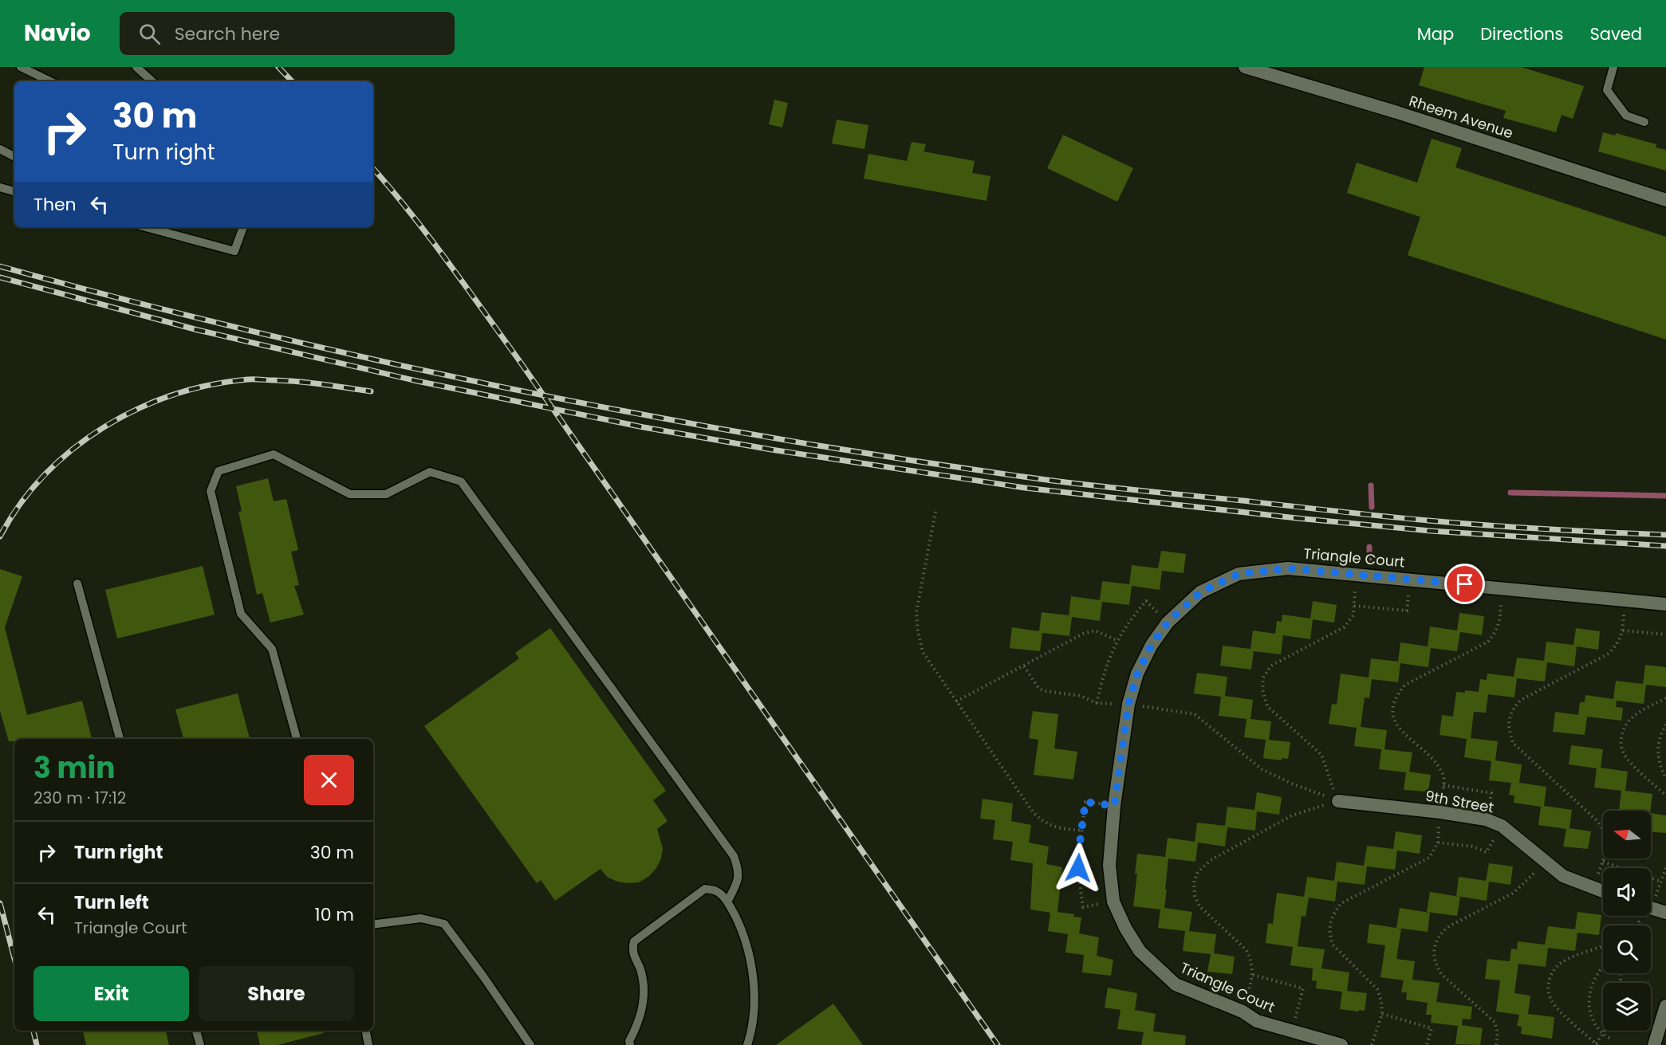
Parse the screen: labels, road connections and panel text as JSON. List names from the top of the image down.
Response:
{
  "streets": {
    "street": ["Rheem Avenue", "Triangle Court", "9th Street"]
  },
  "north": "left",
  "page": {
    "header": "Navio",
    "search": "Search here",
    "nav": ["Map", "Directions", "Saved"],
    "turn": ["30 m", "Turn right"],
    "then": "Then",
    "heading": ["3 min", "230 m · 17:12"],
    "list": [
      {
        "name": "Turn right",
        "value": "30 m"
      },
      {
        "name": "Turn left",
        "note": "Triangle Court",
        "value": "10 m"
      }
    ],
    "buttons": ["Exit", "Share"]
  }
}
